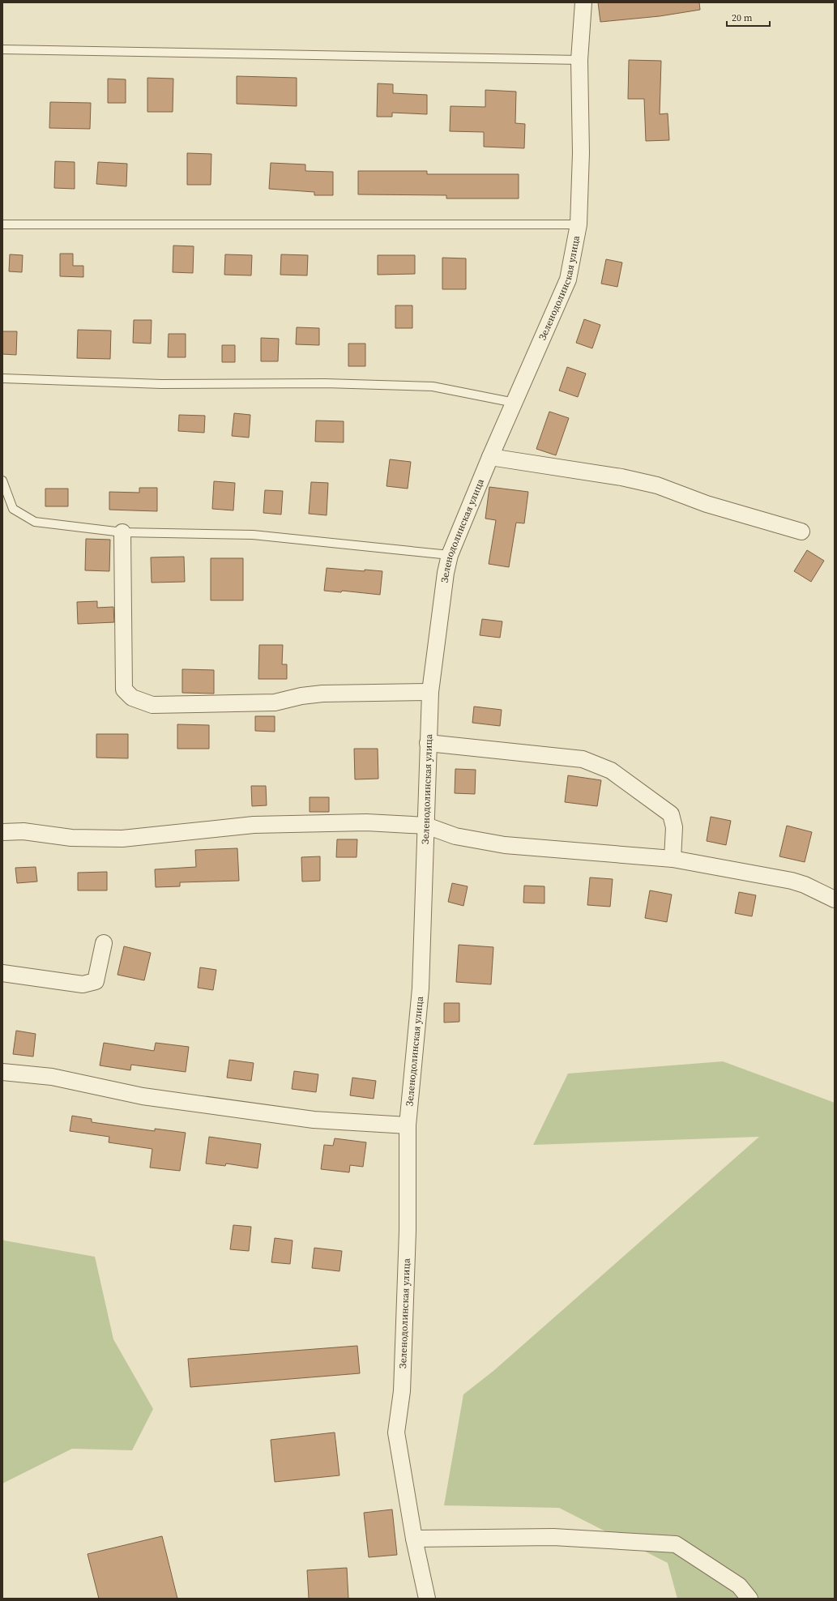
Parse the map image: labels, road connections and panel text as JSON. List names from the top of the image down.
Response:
{
  "streets": {
    "street": ["Зеленодолинская улица"]
  },
  "scale_bar": "20 m"
}
